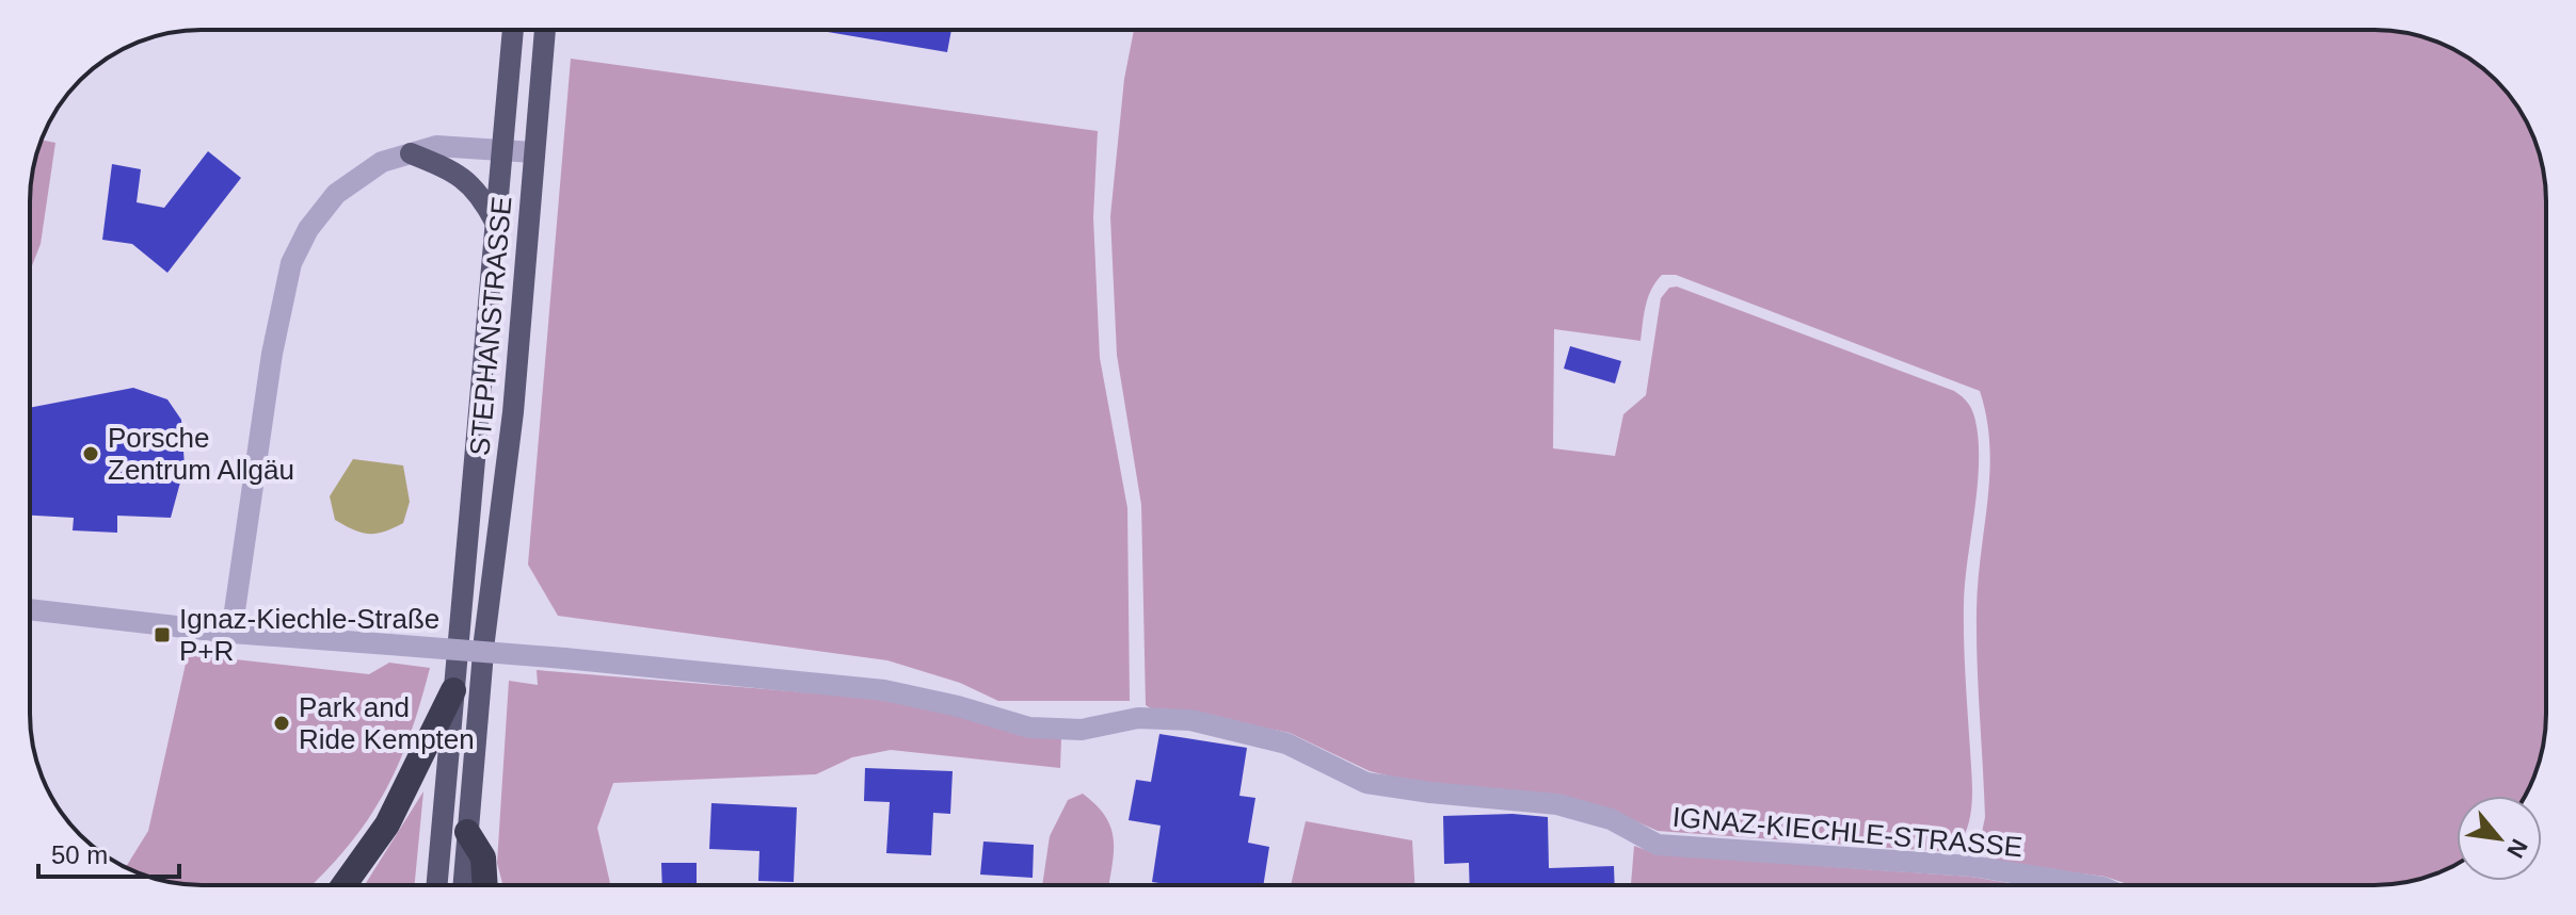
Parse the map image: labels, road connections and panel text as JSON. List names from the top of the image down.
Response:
{
  "streets": {
    "main road": ["STEPHANSTRASSE"],
    "street": ["IGNAZ-KIECHLE-STRASSE"]
  },
  "places": {
    "other": ["Porsche Zentrum Allgäu", "Park and Ride Kempten"],
    "transit": ["Ignaz-Kiechle-Straße P+R"]
  },
  "scale_bar": "50 m",
  "north": "bottom right"
}
